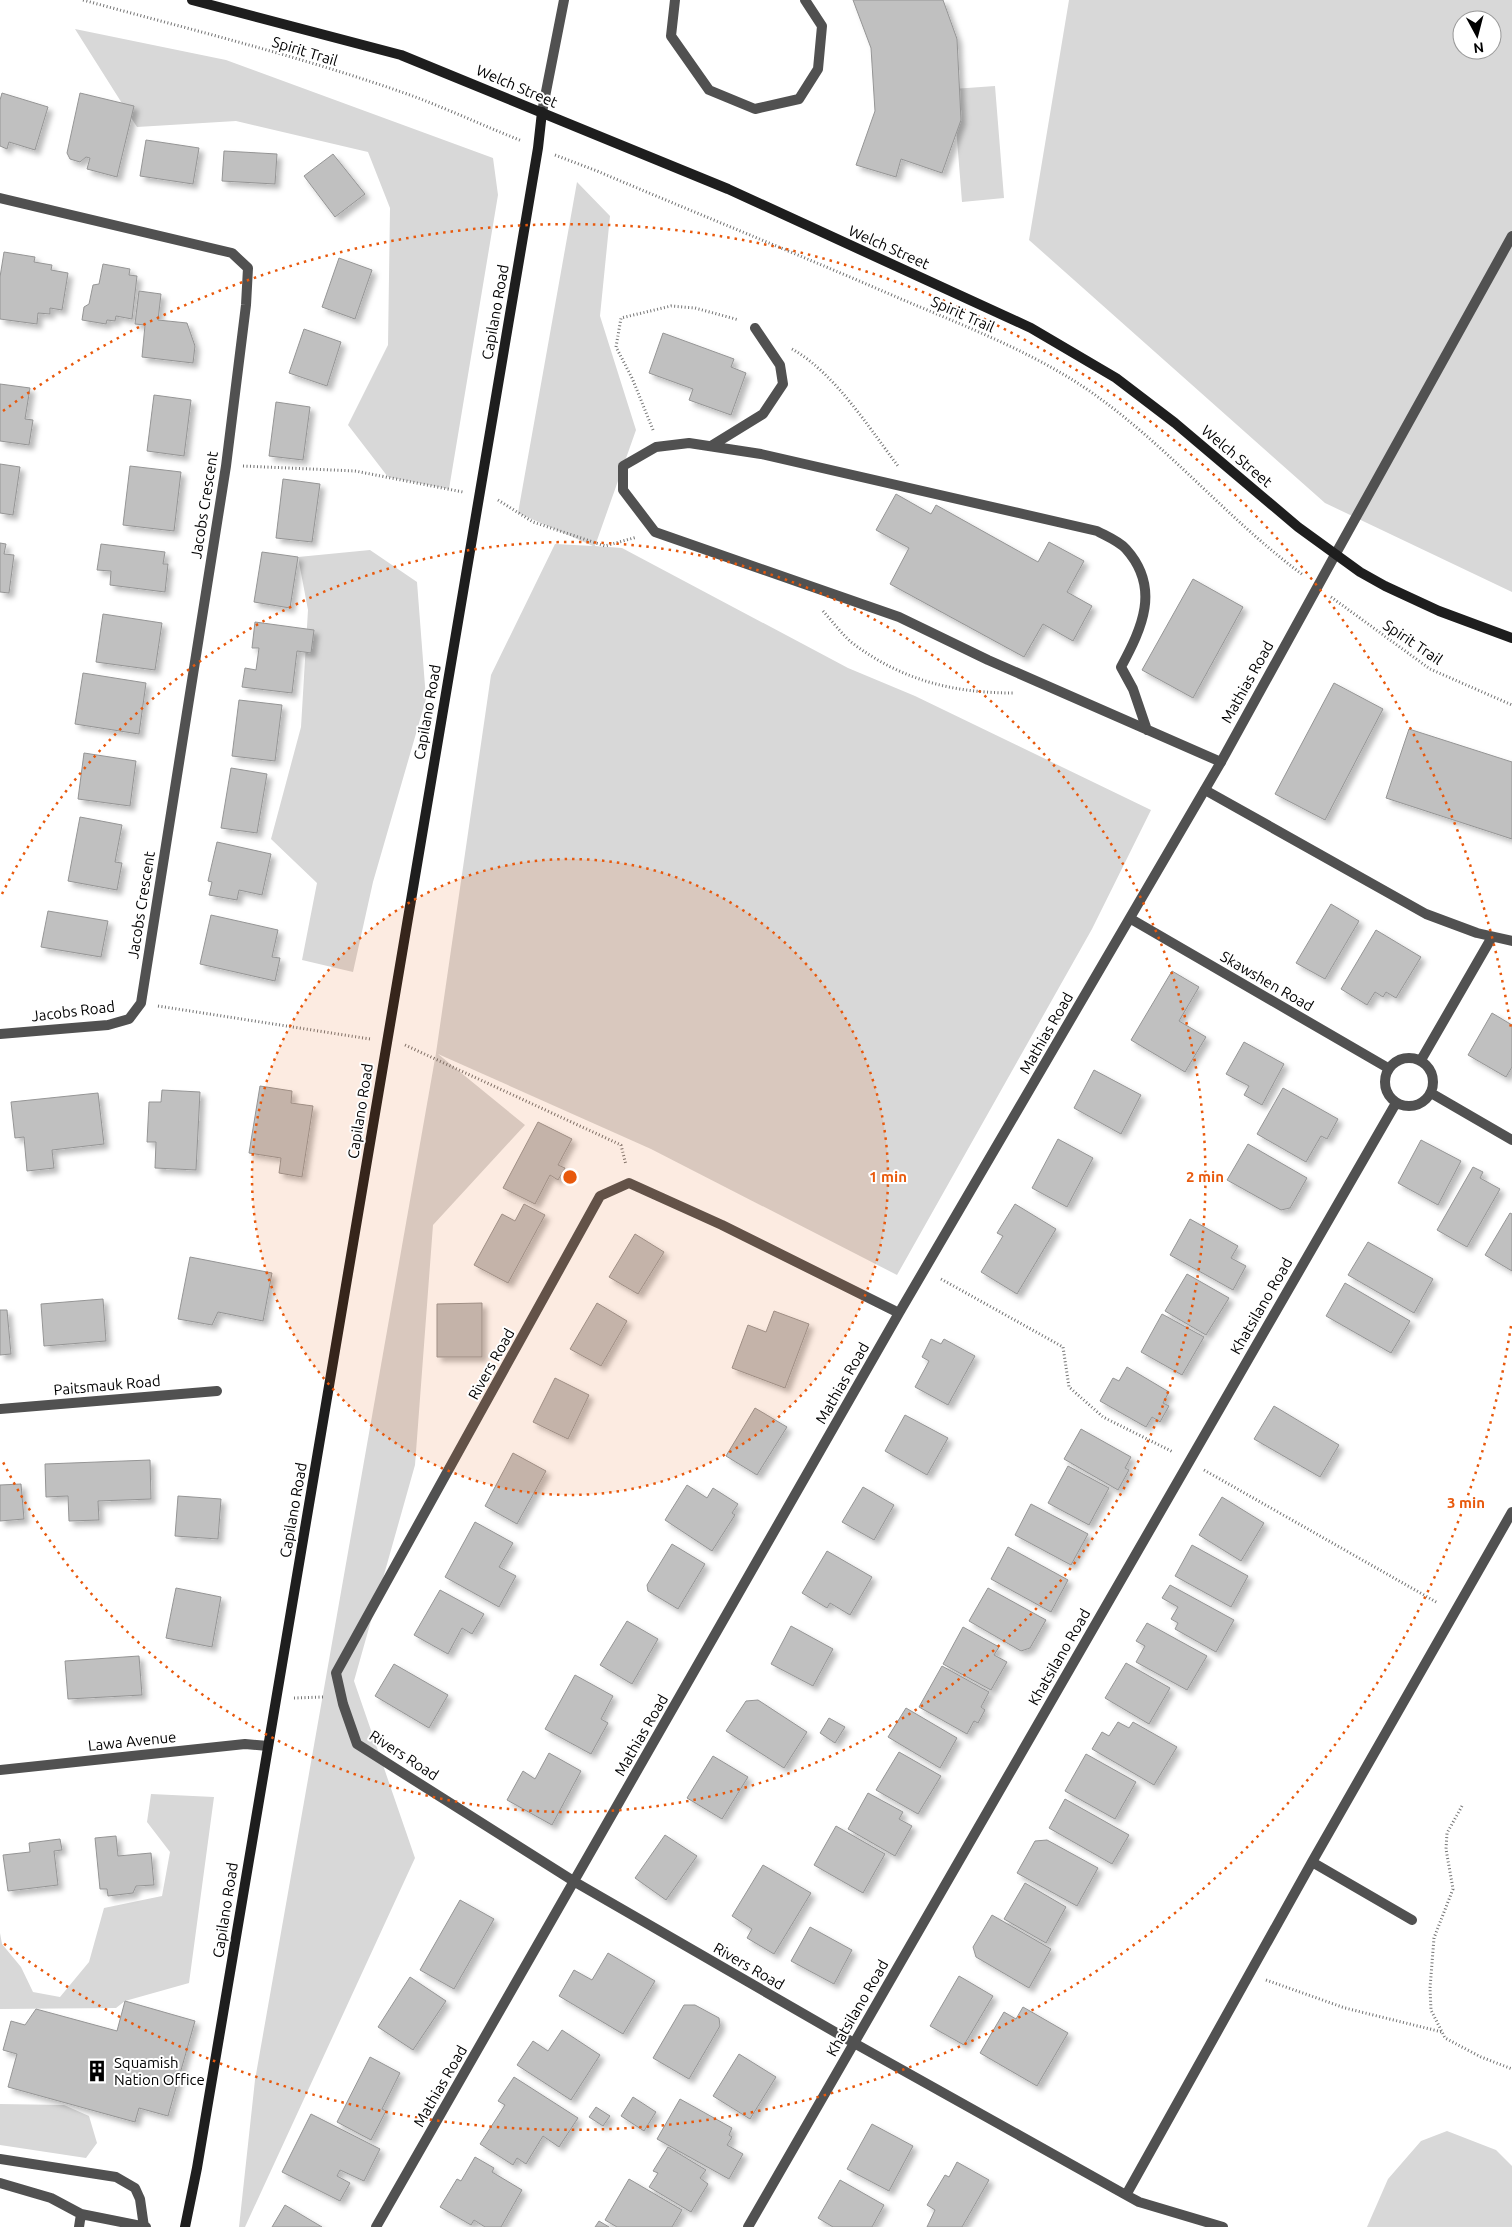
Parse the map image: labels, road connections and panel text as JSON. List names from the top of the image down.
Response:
{
  "streets": {
    "street": [
      "Welch Street",
      "Capilano Road",
      "Jacobs Crescent",
      "Mathias Road",
      "Skawshen Road",
      "Jacobs Road",
      "Khatsilano Road",
      "Rivers Road",
      "Paitsmauk Road",
      "Lawa Avenue"
    ],
    "path": ["Spirit Trail"]
  },
  "crossings": [
    ["Welch Street", "Capilano Road"],
    ["Welch Street", "Mathias Road"],
    ["Capilano Road", "Lawa Avenue"],
    ["Jacobs Crescent", "Jacobs Road"],
    ["Mathias Road", "Skawshen Road"],
    ["Mathias Road", "Rivers Road"],
    ["Skawshen Road", "Khatsilano Road"],
    ["Khatsilano Road", "Rivers Road"]
  ],
  "places": {
    "building": ["Squamish Nation Office"]
  },
  "north": "bottom",
  "rings": ["1 min", "2 min", "3 min"]
}
